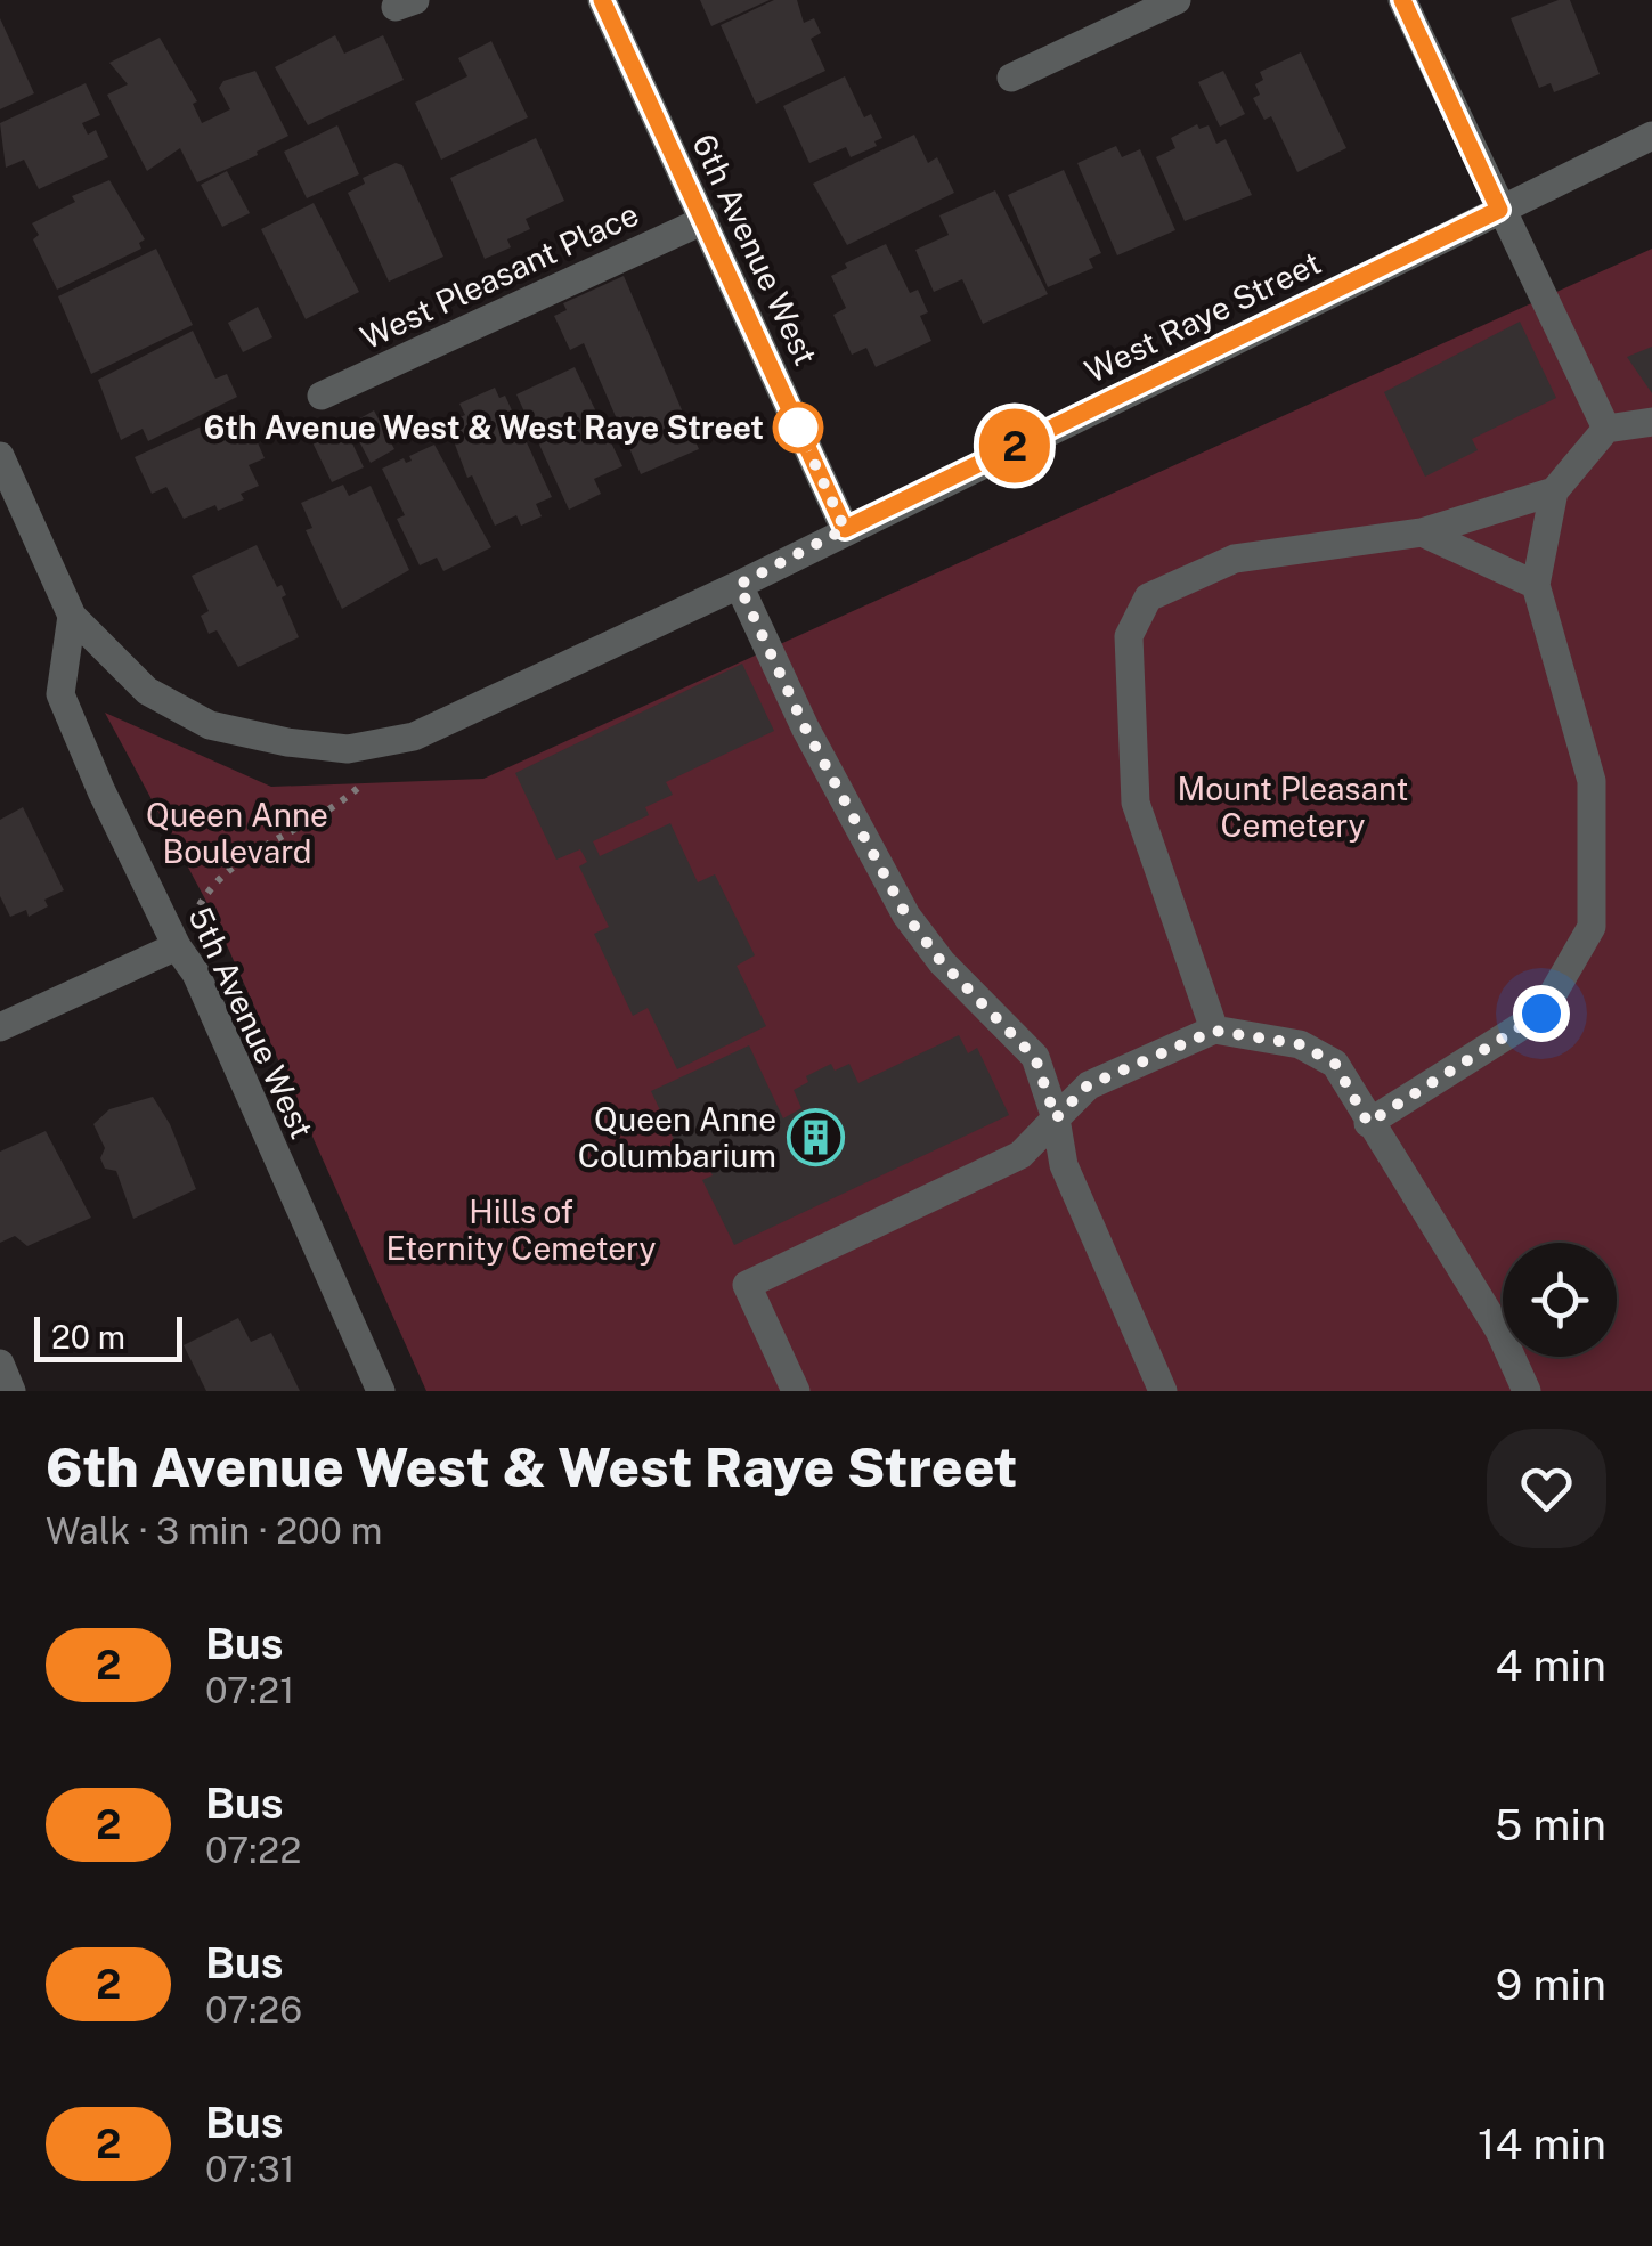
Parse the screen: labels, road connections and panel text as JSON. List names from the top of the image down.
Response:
{
  "streets": {
    "street": [
      "6th Avenue West",
      "West Pleasant Place",
      "West Raye Street",
      "5th Avenue West"
    ]
  },
  "crossings": [
    ["6th Avenue West", "West Pleasant Place"],
    ["6th Avenue West", "West Raye Street"],
    ["West Raye Street", "5th Avenue West"]
  ],
  "parks": ["Mount Pleasant Cemetery", "Queen Anne Boulevard", "Hills of Eternity Cemetery"],
  "places": {
    "other": ["6th Avenue West & West Raye Street"],
    "building": ["Queen Anne Columbarium"]
  },
  "lines": ["bus line 2"],
  "scale_bar": "20 m",
  "page": {
    "on_map": "2",
    "scale": "20 m",
    "heading": ["6th Avenue West & West Raye Street", "Walk · 3 min · 200 m"],
    "list": [
      {
        "mark": "2",
        "name": "Bus",
        "note": "07:21",
        "value": "4 min"
      },
      {
        "mark": "2",
        "name": "Bus",
        "note": "07:22",
        "value": "5 min"
      },
      {
        "mark": "2",
        "name": "Bus",
        "note": "07:26",
        "value": "9 min"
      },
      {
        "mark": "2",
        "name": "Bus",
        "note": "07:31",
        "value": "14 min"
      }
    ]
  }
}
